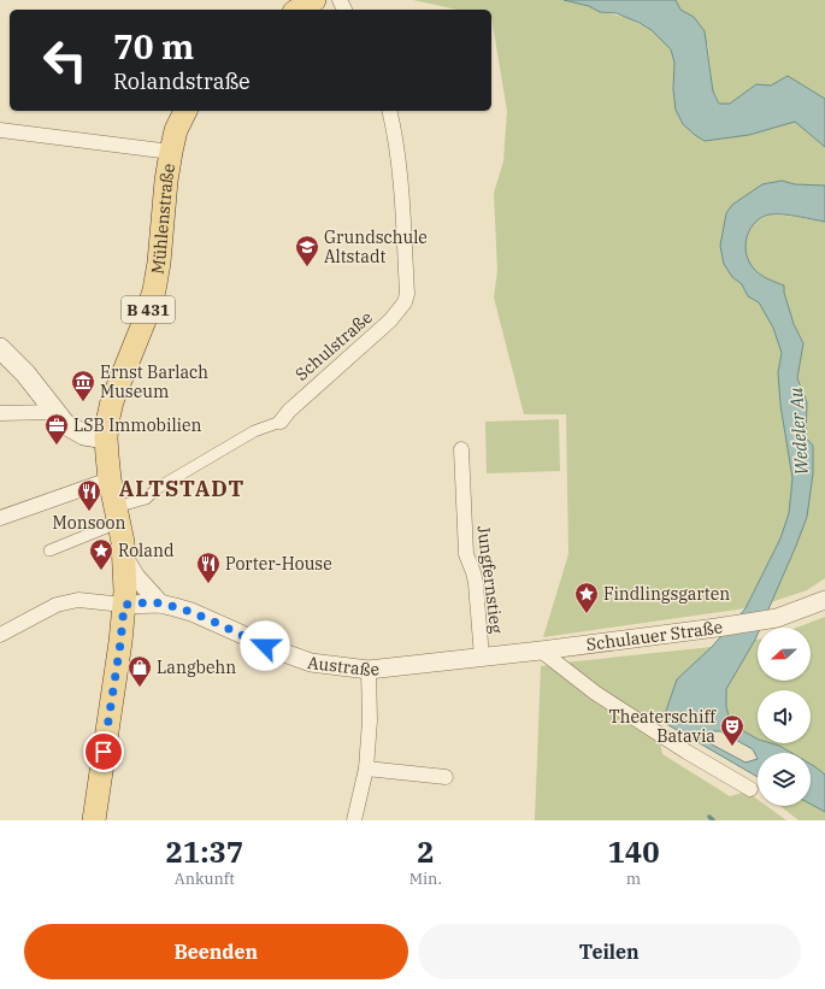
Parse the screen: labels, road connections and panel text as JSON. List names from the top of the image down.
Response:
{
  "streets": {
    "main road": ["Mühlenstraße", "B 431"],
    "street": [
      "Schulstraße",
      "Jungfernstieg",
      "Schulauer Straße",
      "Austraße"
    ]
  },
  "crossings": [
    ["Mühlenstraße", "B 431"],
    ["B 431", "Schulstraße"],
    ["B 431", "Austraße"],
    ["Jungfernstieg", "Schulauer Straße"],
    ["Jungfernstieg", "Austraße"],
    ["Schulauer Straße", "Austraße"]
  ],
  "districts": ["ALTSTADT"],
  "water": ["Wedeler Au"],
  "places": {
    "school or university": ["Grundschule Altstadt"],
    "museum": ["Ernst Barlach Museum"],
    "office": ["LSB Immobilien"],
    "restaurant": ["Monsoon", "Porter-House"],
    "place": ["Roland", "Findlingsgarten"],
    "shop": ["Langbehn"],
    "theatre": ["Theaterschiff Batavia"]
  },
  "north": "left",
  "page": {
    "turn": ["70 m", "Rolandstraße"],
    "eta": [
      "21:37",
      "Ankunft",
      "2",
      "Min.",
      "140",
      "m"
    ],
    "buttons": ["Beenden", "Teilen"]
  }
}
